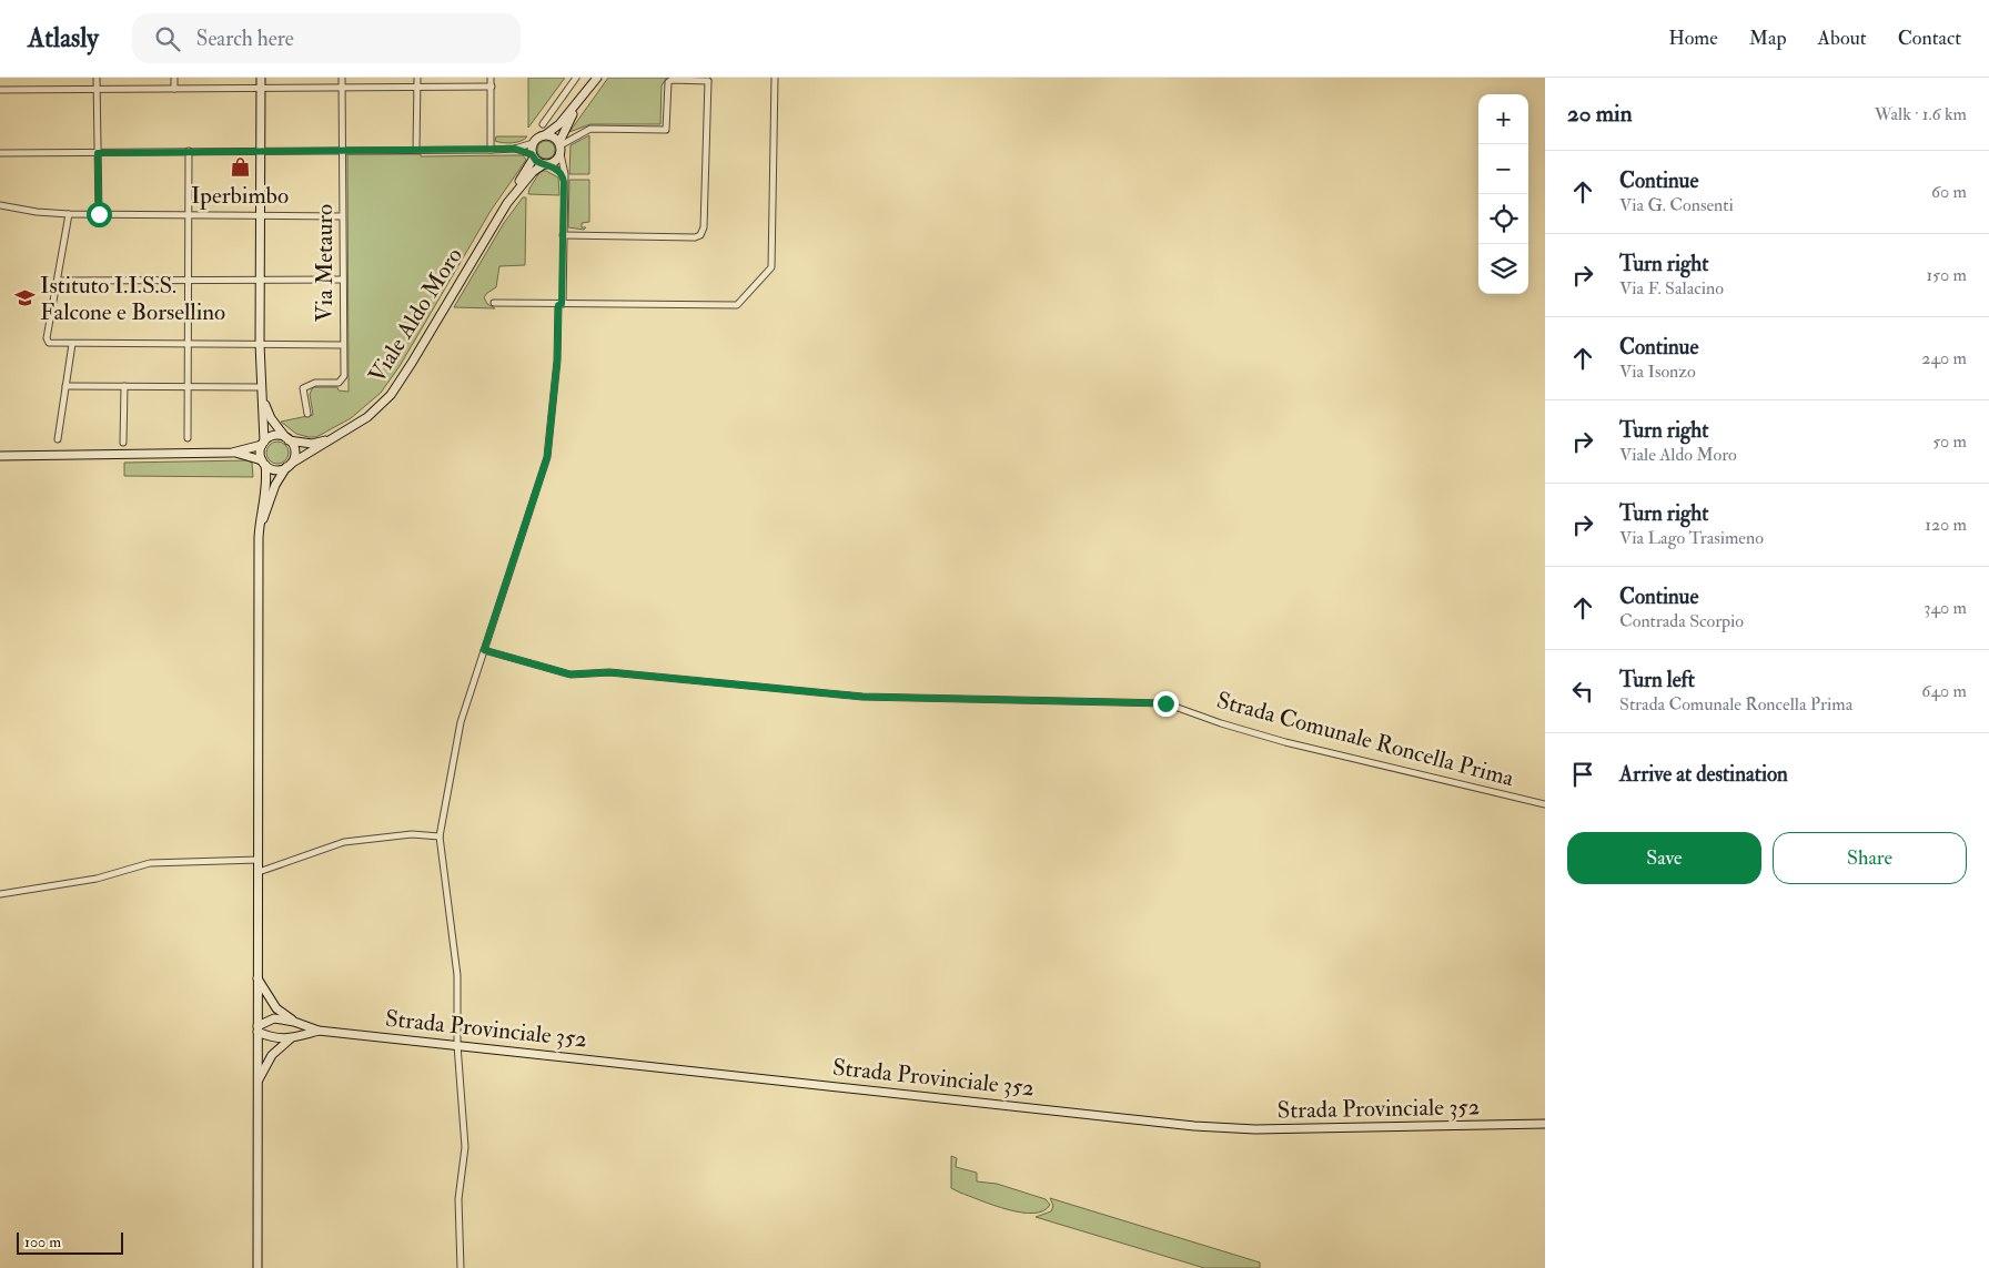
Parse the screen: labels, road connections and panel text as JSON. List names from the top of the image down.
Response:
{
  "streets": {
    "main road": ["Viale Aldo Moro", "Strada Provinciale 352"],
    "street": ["Via Metauro", "Strada Comunale Roncella Prima"]
  },
  "places": {
    "shop": ["Iperbimbo"],
    "school or university": ["Istituto I.I.S.S. Falcone e Borsellino"]
  },
  "scale_bar": "100 m",
  "page": {
    "header": "Atlasly",
    "search": "Search here",
    "nav": [
      "Home",
      "Map",
      "About",
      "Contact"
    ],
    "heading": ["20 min", "Walk · 1.6 km"],
    "map_buttons": ["+", "−"],
    "list": [
      ["Continue", "Via G. Consenti", "60 m"],
      ["Turn right", "Via F. Salacino", "150 m"],
      ["Continue", "Via Isonzo", "240 m"],
      ["Turn right", "Viale Aldo Moro", "50 m"],
      ["Turn right", "Via Lago Trasimeno", "120 m"],
      ["Continue", "Contrada Scorpio", "340 m"],
      ["Turn left", "Strada Comunale Roncella Prima", "640 m"],
      "Arrive at destination"
    ],
    "buttons": ["Save", "Share"],
    "scale": "100 m"
  }
}
